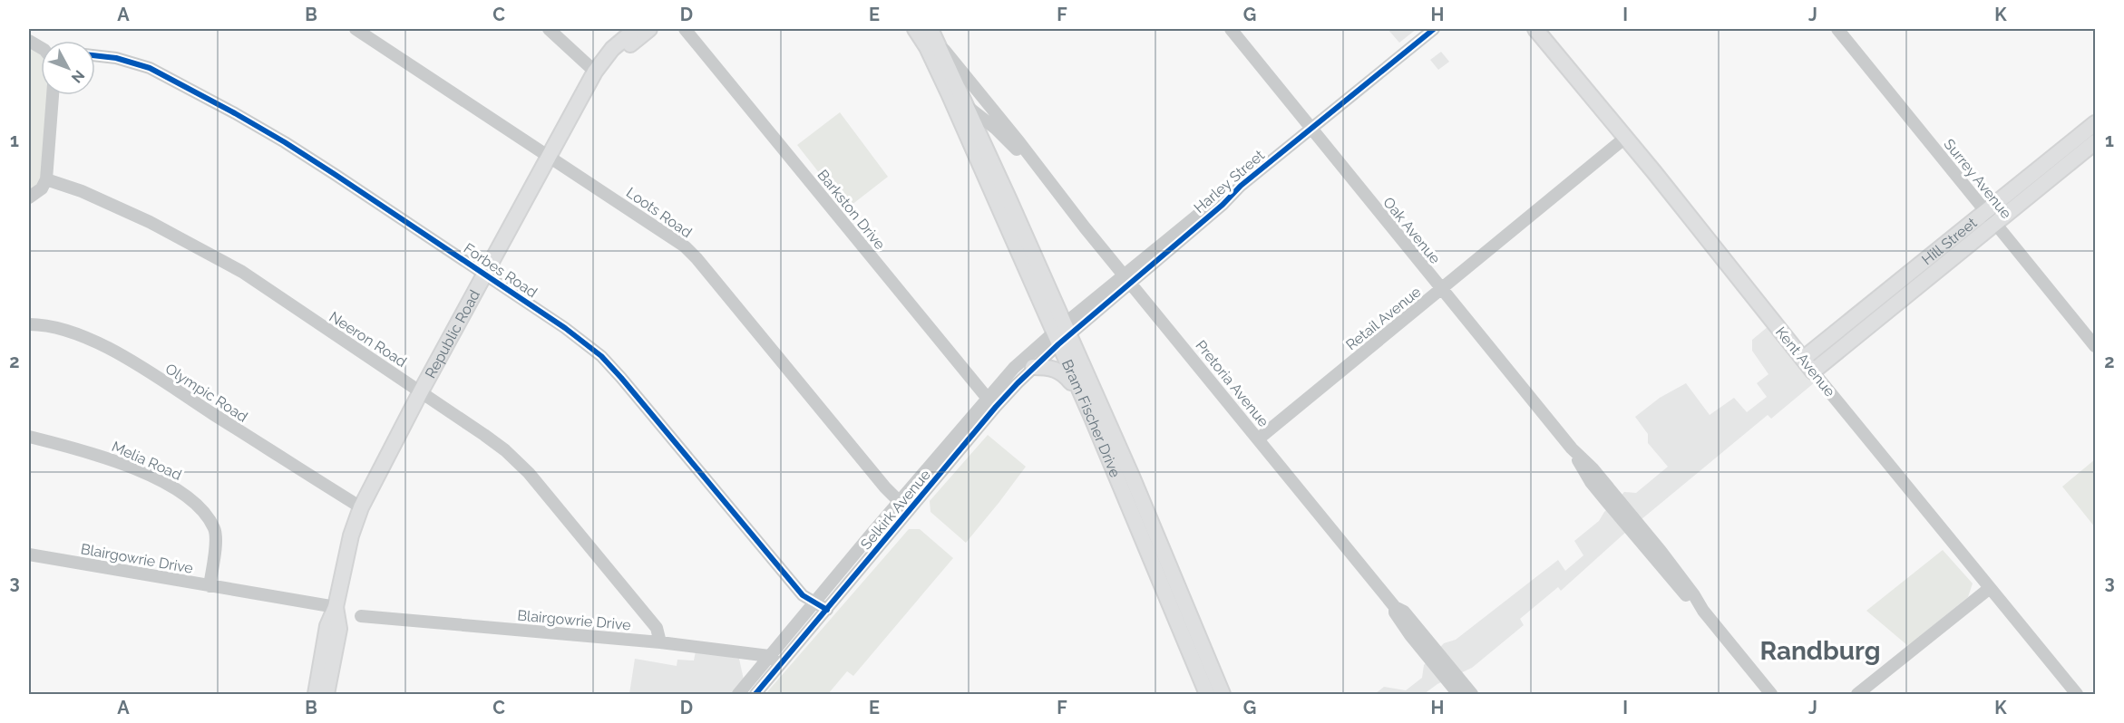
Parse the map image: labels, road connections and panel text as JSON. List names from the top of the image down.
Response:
{
  "streets": {
    "main road": [
      "Hill Street",
      "Republic Road",
      "Kent Avenue",
      "Bram Fischer Drive"
    ],
    "street": [
      "Surrey Avenue",
      "Harley Street",
      "Barkston Drive",
      "Loots Road",
      "Oak Avenue",
      "Forbes Road",
      "Retail Avenue",
      "Neeron Road",
      "Pretoria Avenue",
      "Olympic Road",
      "Melia Road",
      "Selkirk Avenue",
      "Blairgowrie Drive"
    ]
  },
  "crossings": [
    ["Surrey Avenue", "Hill Street"],
    ["Harley Street", "Oak Avenue"],
    ["Harley Street", "Pretoria Avenue"],
    ["Harley Street", "Bram Fischer Drive"],
    ["Harley Street", "Selkirk Avenue"],
    ["Barkston Drive", "Selkirk Avenue"],
    ["Loots Road", "Republic Road"],
    ["Loots Road", "Selkirk Avenue"],
    ["Oak Avenue", "Retail Avenue"],
    ["Hill Street", "Kent Avenue"],
    ["Forbes Road", "Republic Road"],
    ["Forbes Road", "Selkirk Avenue"],
    ["Retail Avenue", "Kent Avenue"],
    ["Retail Avenue", "Pretoria Avenue"],
    ["Republic Road", "Neeron Road"],
    ["Republic Road", "Olympic Road"],
    ["Republic Road", "Blairgowrie Drive"],
    ["Neeron Road", "Blairgowrie Drive"],
    ["Pretoria Avenue", "Bram Fischer Drive"],
    ["Bram Fischer Drive", "Selkirk Avenue"],
    ["Melia Road", "Blairgowrie Drive"],
    ["Selkirk Avenue", "Blairgowrie Drive"]
  ],
  "districts": ["Randburg"],
  "north": "bottom right",
  "grid": {
    "columns": [
      "A",
      "B",
      "C",
      "D",
      "E",
      "F",
      "G",
      "H",
      "I",
      "J",
      "K"
    ],
    "rows": ["1", "2", "3"]
  }
}
